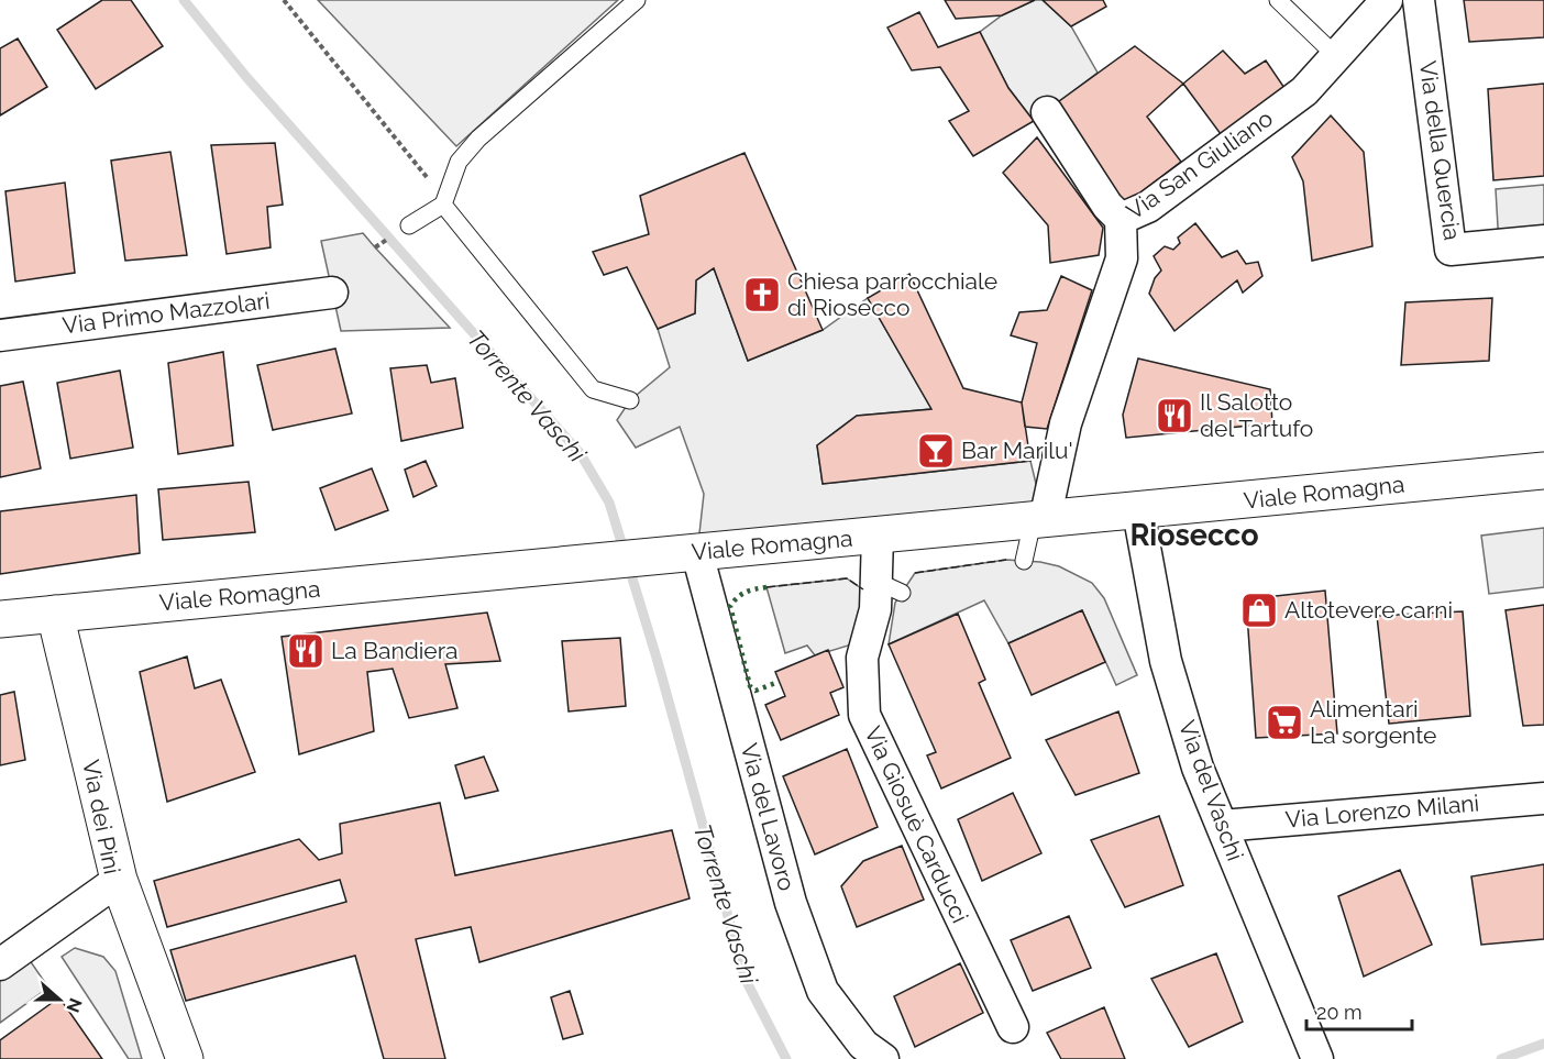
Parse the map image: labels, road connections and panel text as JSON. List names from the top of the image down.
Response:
{
  "streets": {
    "main road": ["Viale Romagna", "Via dei Pini"],
    "street": [
      "Via della Quercia",
      "Via San Giuliano",
      "Via Primo Mazzolari",
      "Via del Vaschi",
      "Via Lorenzo Milani",
      "Via del Lavoro",
      "Via Giosuè Carducci"
    ]
  },
  "crossings": [
    ["Via San Giuliano", "Viale Romagna"],
    ["Viale Romagna", "Via del Vaschi"],
    ["Viale Romagna", "Via dei Pini"],
    ["Viale Romagna", "Via del Lavoro"],
    ["Viale Romagna", "Via Giosuè Carducci"],
    ["Via del Vaschi", "Via Lorenzo Milani"]
  ],
  "districts": ["Riosecco"],
  "water": ["Torrente Vaschi"],
  "places": {
    "church": ["Chiesa parrocchiale di Riosecco"],
    "restaurant": ["Il Salotto del Tartufo", "La Bandiera"],
    "bar": ["Bar Marilu'"],
    "shop": ["Altotevere carni"],
    "supermarket": ["Alimentari La sorgente"]
  },
  "scale_bar": "20 m",
  "north": "right"
}
